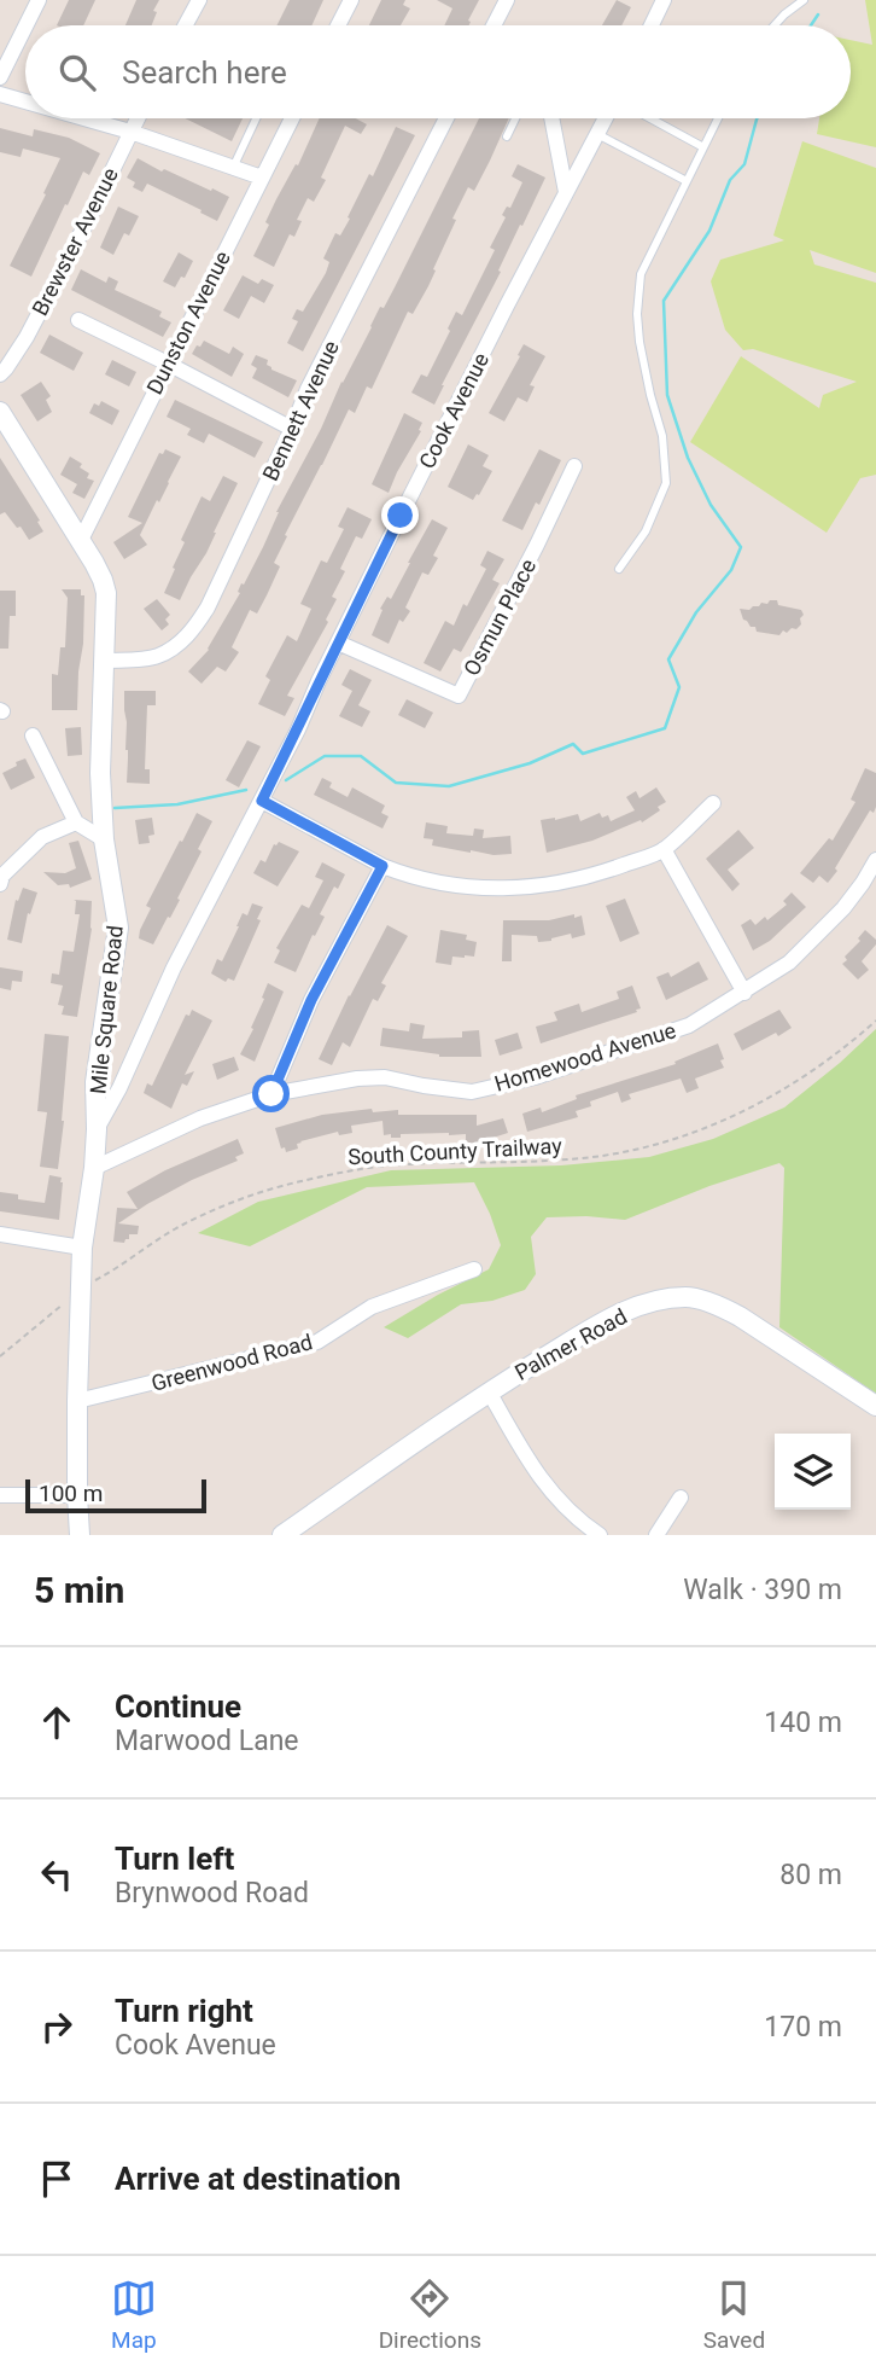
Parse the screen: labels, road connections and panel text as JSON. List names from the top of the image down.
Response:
{
  "streets": {
    "street": [
      "Brewster Avenue",
      "Dunston Avenue",
      "Bennett Avenue",
      "Cook Avenue",
      "Osmun Place",
      "Mile Square Road",
      "Homewood Avenue",
      "Palmer Road",
      "Greenwood Road"
    ],
    "path": ["South County Trailway"]
  },
  "crossings": [
    ["Dunston Avenue", "Mile Square Road"],
    ["Bennett Avenue", "Mile Square Road"],
    ["Cook Avenue", "Osmun Place"],
    ["Cook Avenue", "Mile Square Road"],
    ["Mile Square Road", "Homewood Avenue"],
    ["Mile Square Road", "South County Trailway"],
    ["Mile Square Road", "Greenwood Road"]
  ],
  "scale_bar": "100 m",
  "page": {
    "search": "Search here",
    "scale": "100 m",
    "heading": ["5 min", "Walk · 390 m"],
    "list": [
      ["Continue", "Marwood Lane", "140 m"],
      ["Turn left", "Brynwood Road", "80 m"],
      ["Turn right", "Cook Avenue", "170 m"],
      "Arrive at destination"
    ],
    "nav": ["Map", "Directions", "Saved"]
  }
}
